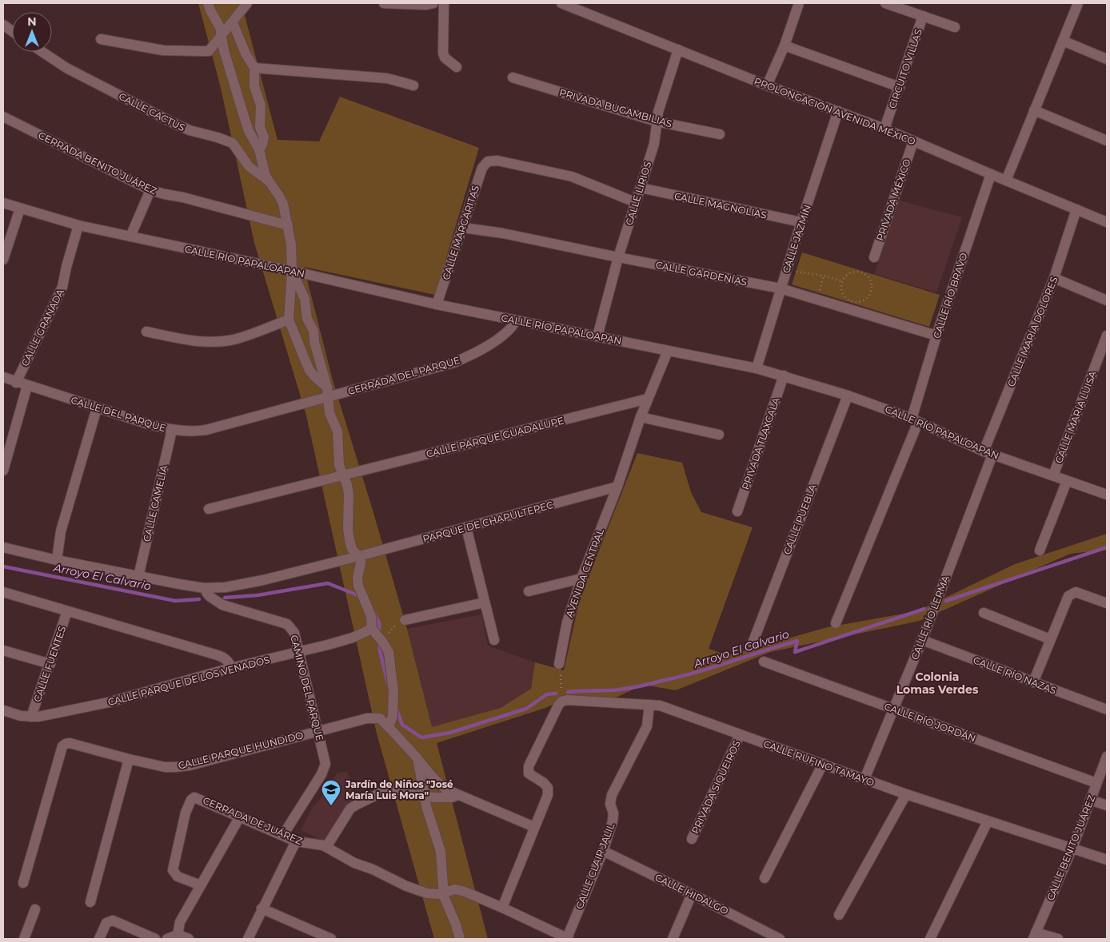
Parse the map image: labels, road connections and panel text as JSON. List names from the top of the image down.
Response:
{
  "streets": {
    "street": [
      "CIRCUITO VILLAS",
      "PRIVADA BUGAMBILIAS",
      "PROLONGACIÓN AVENIDA MÉXICO",
      "CALLE CACTUS",
      "CERRADA BENITO JUÁREZ",
      "CALLE LIRIOS",
      "PRIVADA MÉXICO",
      "CALLE MAGNOLIAS",
      "CALLE MARGARITAS",
      "CALLE JAZMÍN",
      "CALLE RÍO PAPALOAPAN",
      "CALLE GARDENÍAS",
      "CALLE RÍO BRAVO",
      "CALLE GRANADA",
      "CALLE MARÍA DOLORES",
      "CERRADA DEL PARQUE",
      "CALLE DEL PARQUE",
      "CALLE MARÍA LUISA",
      "CALLE PARQUE GUADALUPE",
      "PRIVADA TLAXCALA",
      "CALLE CAMELIA",
      "CALLE PUEBLA",
      "PARQUE DE CHAPULTEPEC",
      "AVENIDA CENTRAL",
      "CALLE RÍO LERMA",
      "CALLE FUENTES",
      "CALLE RÍO NAZAS",
      "CALLE PARQUE DE LOS VENADOS",
      "CAMINO DEL PARQUE",
      "CALLE RÍO JORDÁN",
      "CALLE PARQUE HUNDIDO",
      "CALLE RUFINO TAMAYO",
      "PRIVADA SIQUEIROS",
      "CERRADA DE JUÁREZ",
      "CALLE BENITO JUÁREZ",
      "CALLE CLAIR JALIL",
      "CALLE HIDALGO"
    ]
  },
  "crossings": [
    ["CIRCUITO VILLAS", "PROLONGACIÓN AVENIDA MÉXICO"],
    ["PRIVADA BUGAMBILIAS", "CALLE LIRIOS"],
    ["PROLONGACIÓN AVENIDA MÉXICO", "CALLE LIRIOS"],
    ["PROLONGACIÓN AVENIDA MÉXICO", "PRIVADA MÉXICO"],
    ["PROLONGACIÓN AVENIDA MÉXICO", "CALLE JAZMÍN"],
    ["PROLONGACIÓN AVENIDA MÉXICO", "CALLE RÍO BRAVO"],
    ["PROLONGACIÓN AVENIDA MÉXICO", "CALLE MARÍA DOLORES"],
    ["CALLE LIRIOS", "CALLE MAGNOLIAS"],
    ["CALLE LIRIOS", "CALLE MARGARITAS"],
    ["CALLE LIRIOS", "CALLE RÍO PAPALOAPAN"],
    ["CALLE LIRIOS", "CALLE GARDENÍAS"],
    ["CALLE MAGNOLIAS", "CALLE JAZMÍN"],
    ["CALLE MARGARITAS", "CALLE RÍO PAPALOAPAN"],
    ["CALLE MARGARITAS", "CALLE GARDENÍAS"],
    ["CALLE JAZMÍN", "CALLE RÍO PAPALOAPAN"],
    ["CALLE JAZMÍN", "CALLE GARDENÍAS"],
    ["CALLE RÍO PAPALOAPAN", "CALLE RÍO BRAVO"],
    ["CALLE RÍO PAPALOAPAN", "CALLE GRANADA"],
    ["CALLE RÍO PAPALOAPAN", "CALLE MARÍA DOLORES"],
    ["CALLE RÍO PAPALOAPAN", "CERRADA DEL PARQUE"],
    ["CALLE RÍO PAPALOAPAN", "CALLE MARÍA LUISA"],
    ["CALLE RÍO PAPALOAPAN", "PRIVADA TLAXCALA"],
    ["CALLE RÍO PAPALOAPAN", "CALLE PUEBLA"],
    ["CALLE RÍO PAPALOAPAN", "AVENIDA CENTRAL"],
    ["CALLE RÍO PAPALOAPAN", "CALLE RÍO LERMA"],
    ["CALLE GARDENÍAS", "CALLE RÍO BRAVO"],
    ["CALLE GRANADA", "CALLE DEL PARQUE"],
    ["CALLE MARÍA DOLORES", "CALLE RÍO LERMA"],
    ["CERRADA DEL PARQUE", "CALLE DEL PARQUE"],
    ["CALLE DEL PARQUE", "CALLE CAMELIA"],
    ["CALLE PARQUE GUADALUPE", "AVENIDA CENTRAL"],
    ["CALLE CAMELIA", "PARQUE DE CHAPULTEPEC"],
    ["PARQUE DE CHAPULTEPEC", "AVENIDA CENTRAL"],
    ["PARQUE DE CHAPULTEPEC", "CAMINO DEL PARQUE"],
    ["CALLE RÍO LERMA", "CALLE RÍO NAZAS"],
    ["CALLE RÍO LERMA", "CALLE RÍO JORDÁN"],
    ["CALLE RÍO LERMA", "CALLE RUFINO TAMAYO"],
    ["CALLE FUENTES", "CALLE PARQUE DE LOS VENADOS"],
    ["CALLE PARQUE DE LOS VENADOS", "CAMINO DEL PARQUE"],
    ["CAMINO DEL PARQUE", "CALLE PARQUE HUNDIDO"],
    ["CAMINO DEL PARQUE", "CERRADA DE JUÁREZ"],
    ["CALLE RÍO JORDÁN", "CALLE BENITO JUÁREZ"],
    ["CALLE RUFINO TAMAYO", "PRIVADA SIQUEIROS"],
    ["CALLE RUFINO TAMAYO", "CALLE BENITO JUÁREZ"],
    ["CALLE RUFINO TAMAYO", "CALLE CLAIR JALIL"],
    ["CALLE CLAIR JALIL", "CALLE HIDALGO"]
  ],
  "districts": ["Colonia Lomas Verdes"],
  "water": ["Arroyo El Calvario"],
  "places": {
    "school or university": ["Jardín de Niños \"José María Luis Mora\""]
  },
  "north": "top"
}
